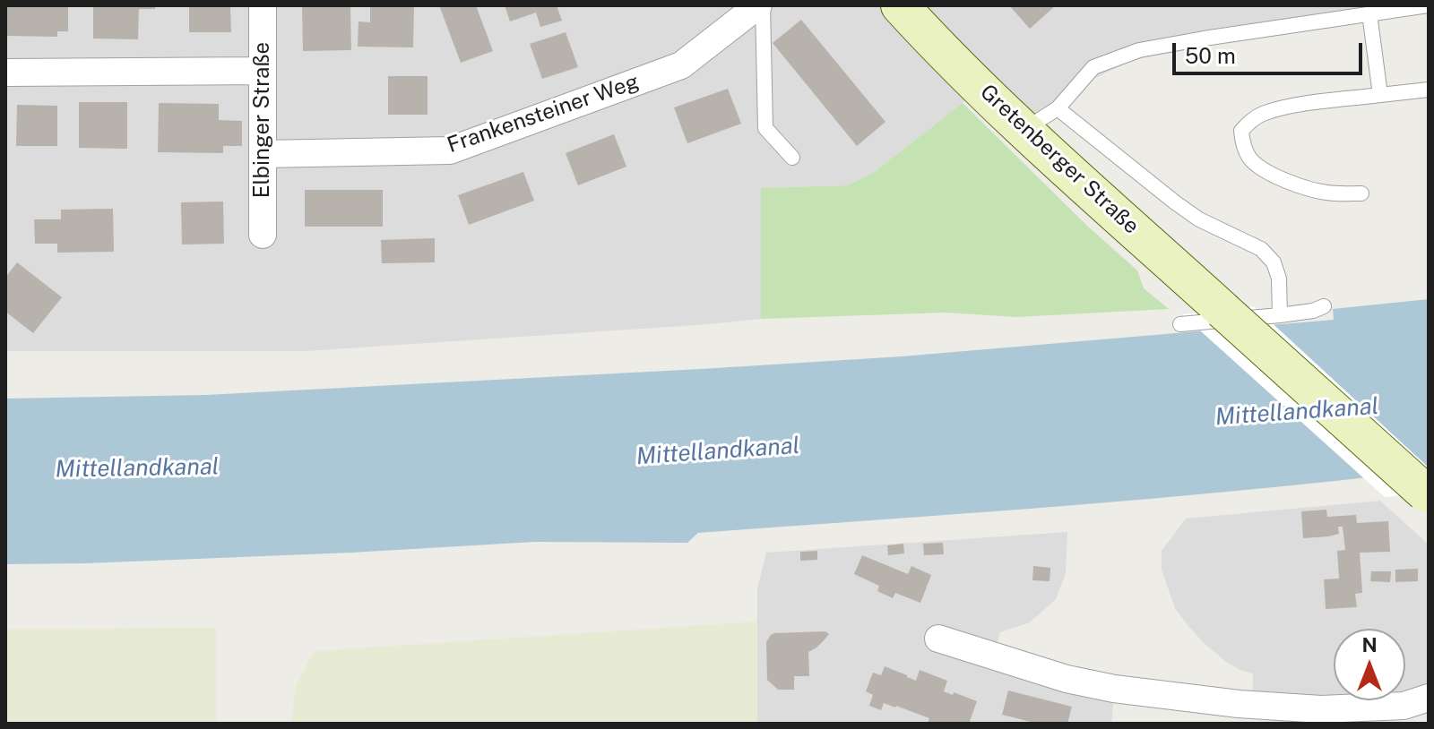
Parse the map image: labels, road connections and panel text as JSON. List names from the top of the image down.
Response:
{
  "streets": {
    "main road": ["Gretenberger Straße"],
    "street": ["Frankensteiner Weg", "Elbinger Straße"]
  },
  "crossings": [
    ["Frankensteiner Weg", "Elbinger Straße"]
  ],
  "water": ["Mittellandkanal"],
  "scale_bar": "50 m",
  "north": "top"
}
